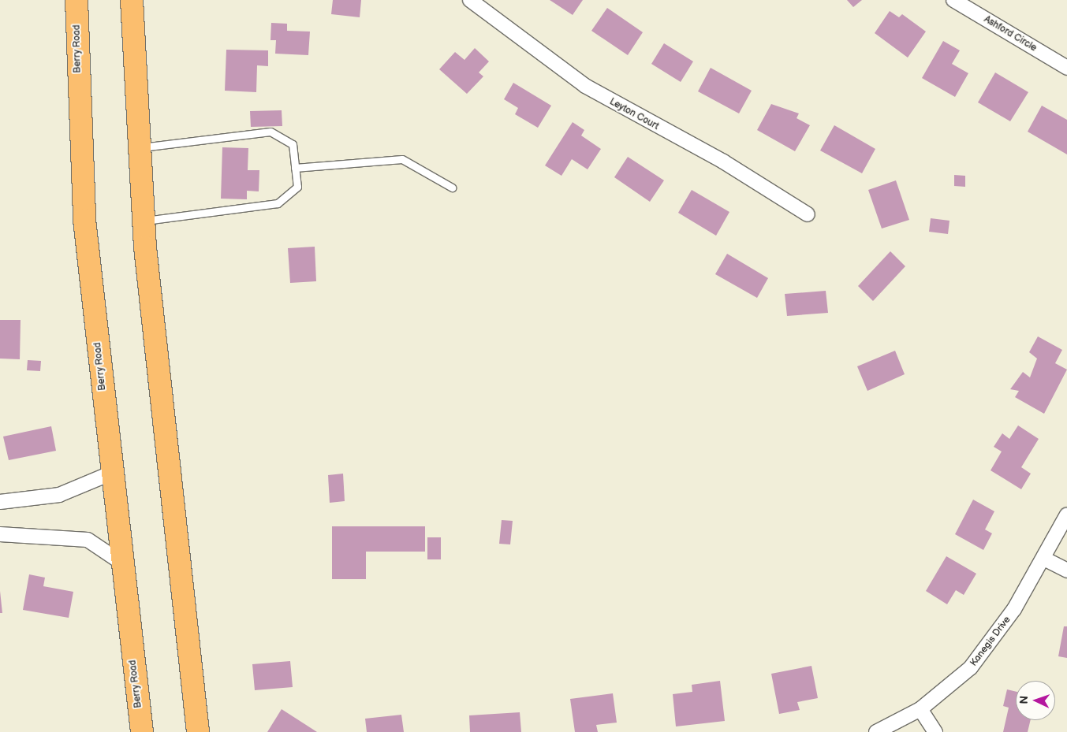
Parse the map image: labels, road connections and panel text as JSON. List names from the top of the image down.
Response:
{
  "streets": {
    "highway": ["Berry Road"],
    "street": ["Ashford Circle", "Leyton Court", "Kanegis Drive"]
  },
  "north": "left"
}
